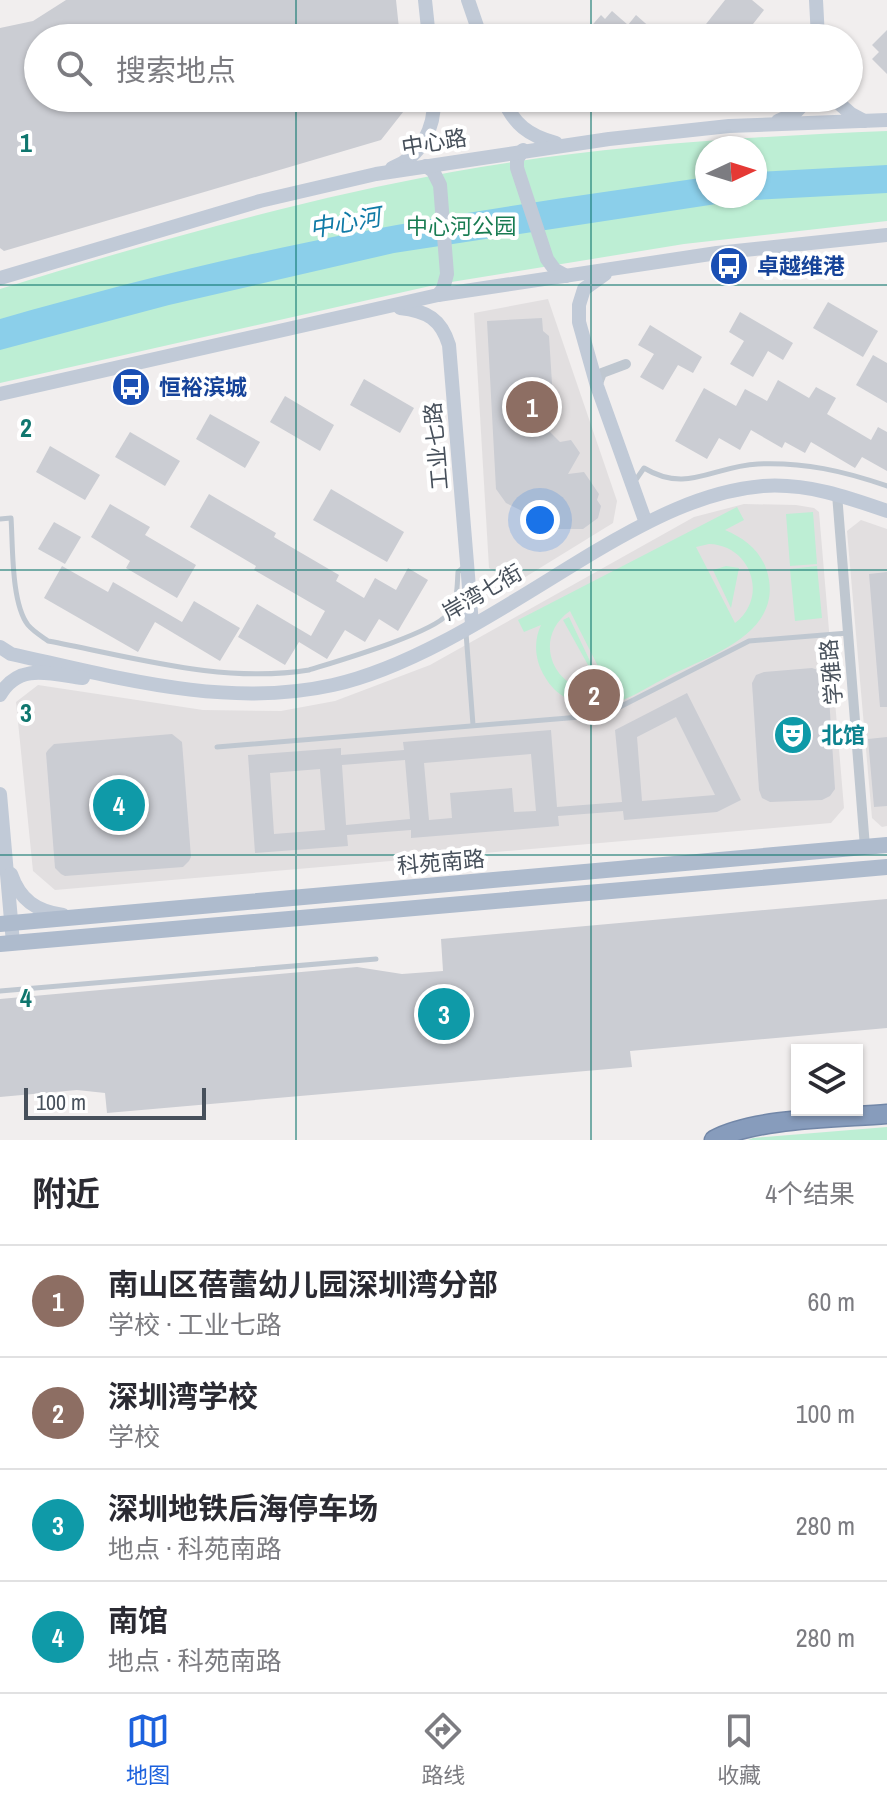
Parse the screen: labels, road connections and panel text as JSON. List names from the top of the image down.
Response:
{
  "streets": {
    "main road": [
      "中心路",
      "工业七路",
      "岸湾七街",
      "科苑南路"
    ],
    "street": ["学雅路"]
  },
  "crossings": [
    ["工业七路", "岸湾七街"],
    ["岸湾七街", "学雅路"],
    ["学雅路", "科苑南路"]
  ],
  "water": ["中心河"],
  "parks": ["中心河公园"],
  "places": {
    "bus stop": ["卓越维港", "恒裕滨城"],
    "theatre": ["北馆"]
  },
  "scale_bar": "100 m",
  "north": "right",
  "page": {
    "search": "搜索地点",
    "pins": [
      "1",
      "2",
      "4",
      "3"
    ],
    "scale": "100 m",
    "heading": ["附近", "4个结果"],
    "list": [
      {
        "mark": "1",
        "name": "南山区蓓蕾幼儿园深圳湾分部",
        "note": "学校 · 工业七路",
        "value": "60 m"
      },
      {
        "mark": "2",
        "name": "深圳湾学校",
        "note": "学校",
        "value": "100 m"
      },
      {
        "mark": "3",
        "name": "深圳地铁后海停车场",
        "note": "地点 · 科苑南路",
        "value": "280 m"
      },
      {
        "mark": "4",
        "name": "南馆",
        "note": "地点 · 科苑南路",
        "value": "280 m"
      }
    ],
    "nav": ["地图", "路线", "收藏"]
  },
  "grid": {
    "rows": [
      "1",
      "2",
      "3",
      "4"
    ]
  }
}
